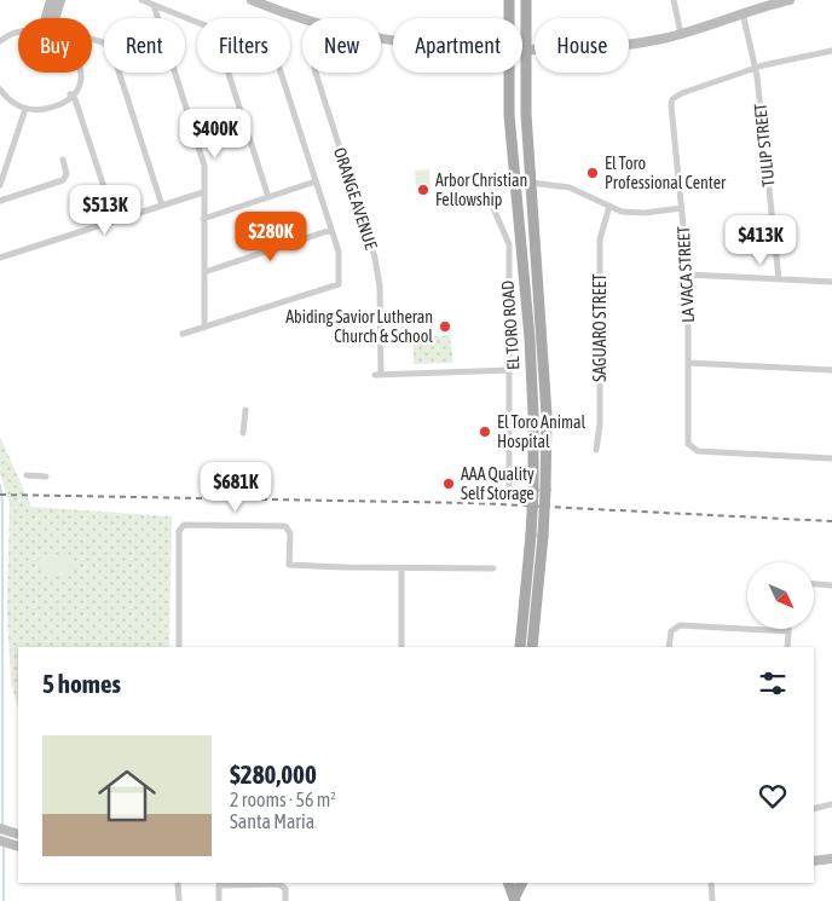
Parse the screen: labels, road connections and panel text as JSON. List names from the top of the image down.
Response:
{
  "streets": {
    "main road": ["EL TORO ROAD"],
    "street": [
      "TULIP STREET",
      "ORANGE AVENUE",
      "LA VACA STREET",
      "SAGUARO STREET"
    ]
  },
  "crossings": [
    ["TULIP STREET", "LA VACA STREET"]
  ],
  "places": [
    "El Toro Professional Center",
    "Arbor Christian Fellowship",
    "Abiding Savior Lutheran Church & School",
    "El Toro Animal Hospital",
    "AAA Quality Self Storage"
  ],
  "north": "bottom right",
  "page": {
    "chip": [
      "Buy",
      "Rent",
      "Filters",
      "New",
      "Apartment",
      "House"
    ],
    "price": [
      "$400K",
      "$513K",
      "$280K",
      "$413K",
      "$681K"
    ],
    "heading": "5 homes",
    "list": [
      {
        "name": "$280,000",
        "note": "2 rooms · 56 m² · Santa Maria"
      }
    ]
  }
}
